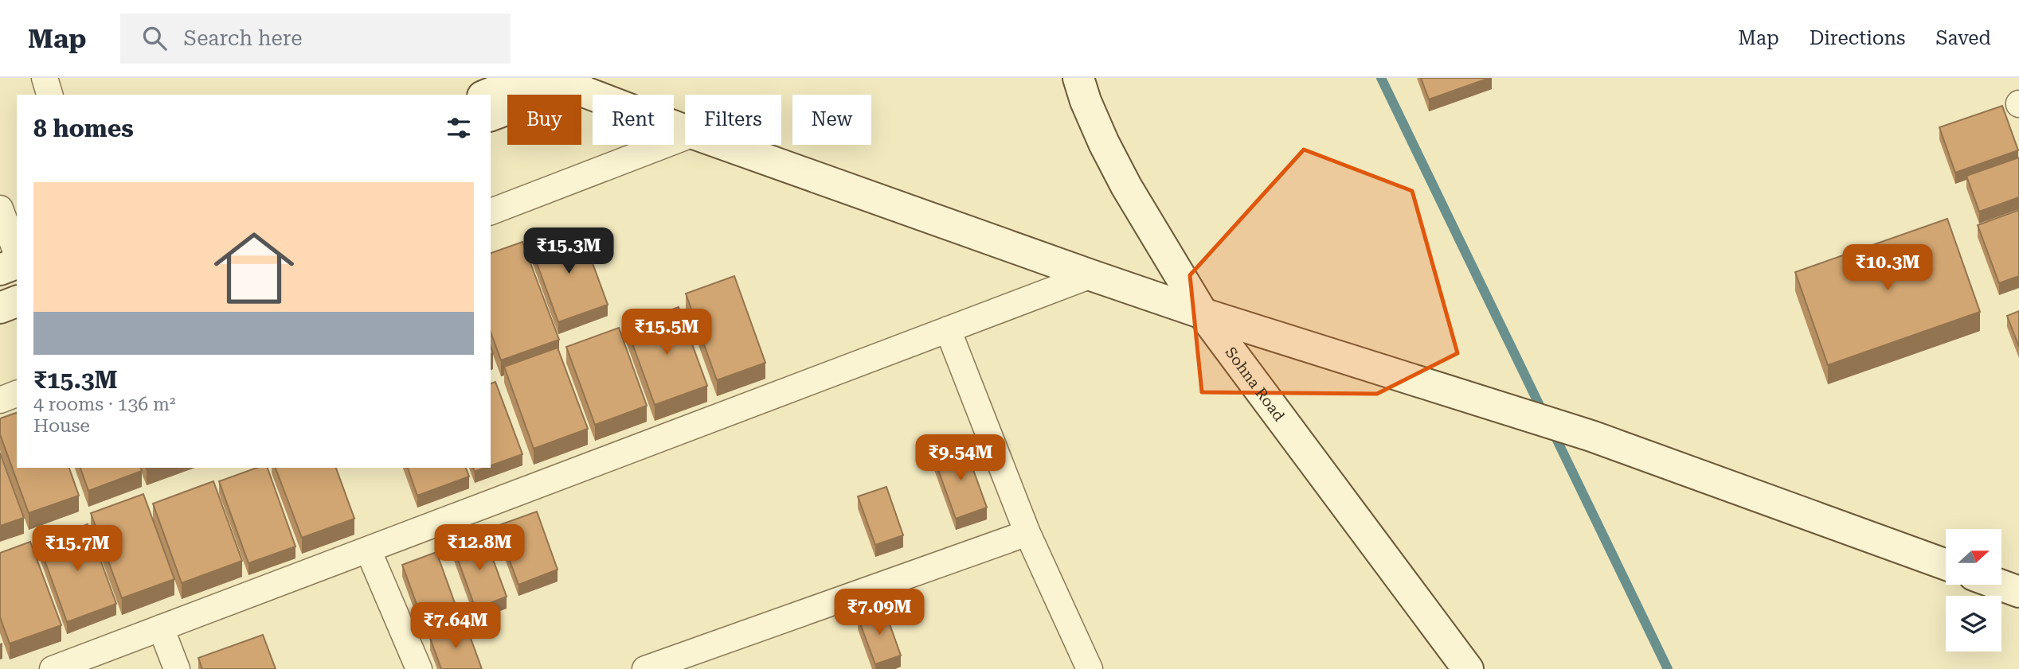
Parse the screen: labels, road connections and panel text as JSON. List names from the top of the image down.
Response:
{
  "streets": {
    "street": ["Sohna Road"]
  },
  "north": "right",
  "page": {
    "header": "Map",
    "search": "Search here",
    "nav": ["Map", "Directions", "Saved"],
    "chip": [
      "Buy",
      "Rent",
      "Filters",
      "New"
    ],
    "heading": "8 homes",
    "list": [
      {
        "name": "₹15.3M",
        "note": "4 rooms · 136 m² · House"
      }
    ],
    "price": [
      "₹15.3M",
      "₹10.3M",
      "₹15.5M",
      "₹9.54M",
      "₹12.8M",
      "₹15.7M",
      "₹7.09M",
      "₹7.64M"
    ]
  }
}
